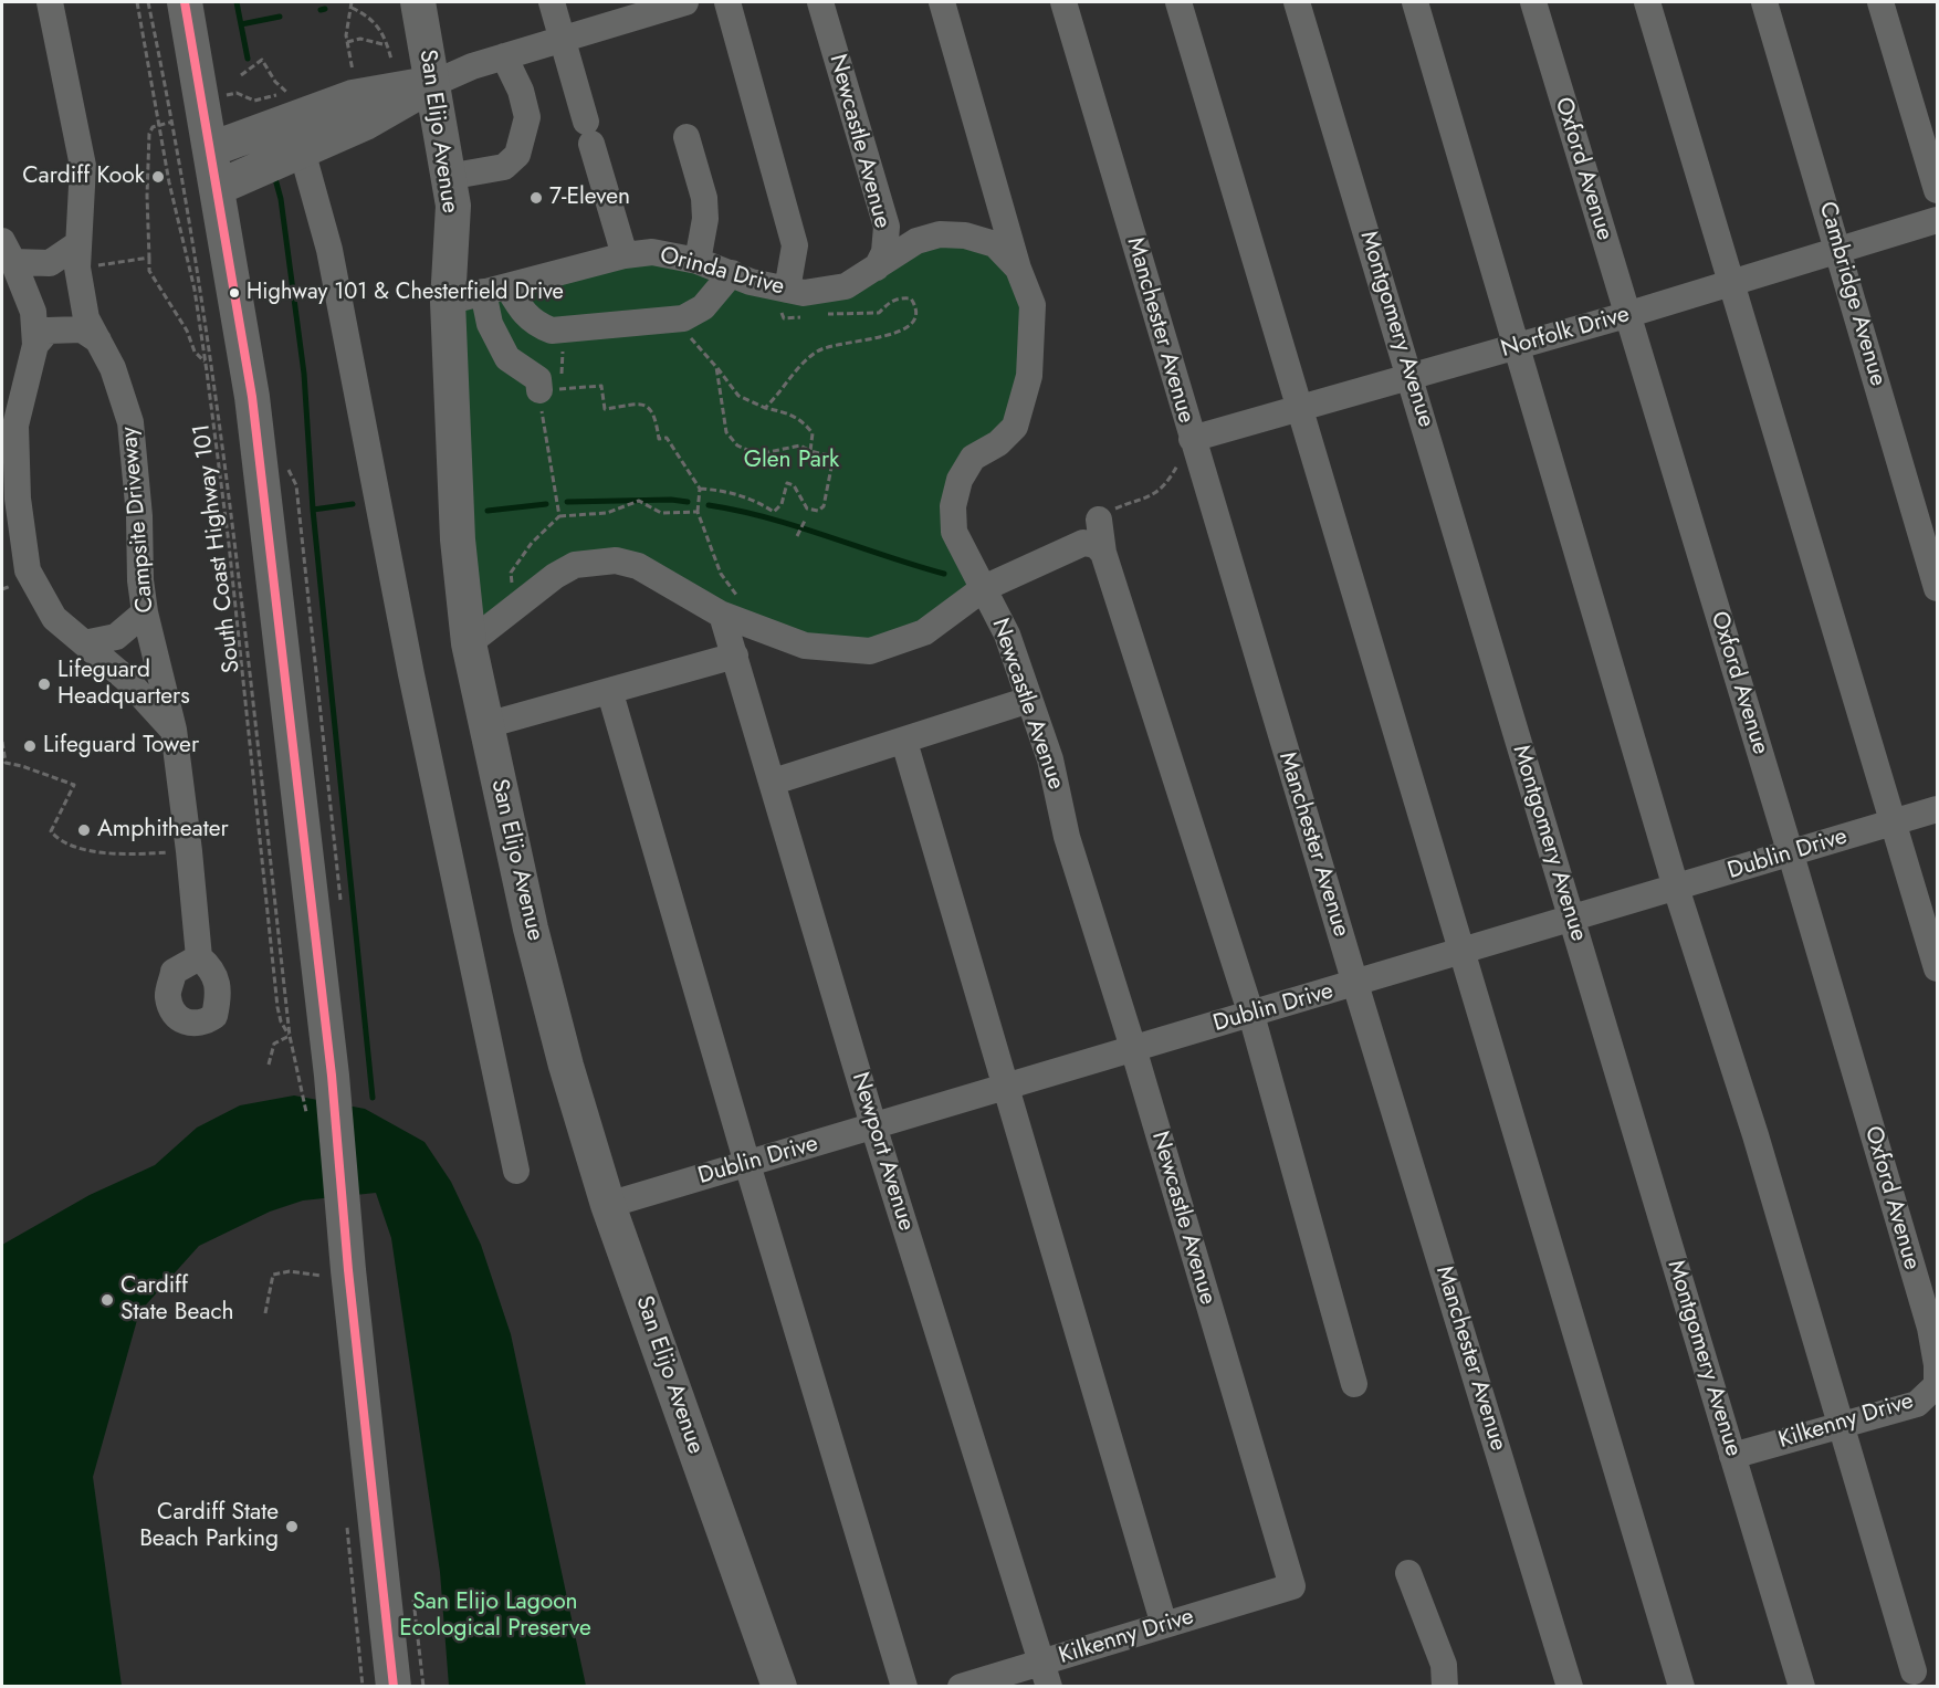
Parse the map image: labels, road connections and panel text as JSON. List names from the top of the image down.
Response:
{
  "streets": {
    "main road": ["San Elijo Avenue"],
    "street": [
      "Newcastle Avenue",
      "Oxford Avenue",
      "Orinda Drive",
      "Cambridge Avenue",
      "Montgomery Avenue",
      "Manchester Avenue",
      "Norfolk Drive",
      "Campsite Driveway",
      "Dublin Drive",
      "Newport Avenue",
      "Kilkenny Drive"
    ],
    "path": ["South Coast Highway 101"]
  },
  "crossings": [
    ["San Elijo Avenue", "Orinda Drive"],
    ["San Elijo Avenue", "Dublin Drive"],
    ["Newcastle Avenue", "Orinda Drive"],
    ["Newcastle Avenue", "Dublin Drive"],
    ["Newcastle Avenue", "Kilkenny Drive"],
    ["Oxford Avenue", "Norfolk Drive"],
    ["Oxford Avenue", "Dublin Drive"],
    ["Oxford Avenue", "Kilkenny Drive"],
    ["Cambridge Avenue", "Norfolk Drive"],
    ["Montgomery Avenue", "Norfolk Drive"],
    ["Montgomery Avenue", "Dublin Drive"],
    ["Montgomery Avenue", "Kilkenny Drive"],
    ["Manchester Avenue", "Norfolk Drive"],
    ["Manchester Avenue", "Dublin Drive"],
    ["Dublin Drive", "Newport Avenue"],
    ["Newport Avenue", "Kilkenny Drive"]
  ],
  "parks": ["Glen Park", "San Elijo Lagoon Ecological Preserve"],
  "places": [
    "Cardiff Kook",
    "7-Eleven",
    "Highway 101 & Chesterfield Drive",
    "Lifeguard Headquarters",
    "Lifeguard Tower",
    "Amphitheater",
    "Cardiff State Beach",
    "Cardiff State Beach Parking"
  ]
}
